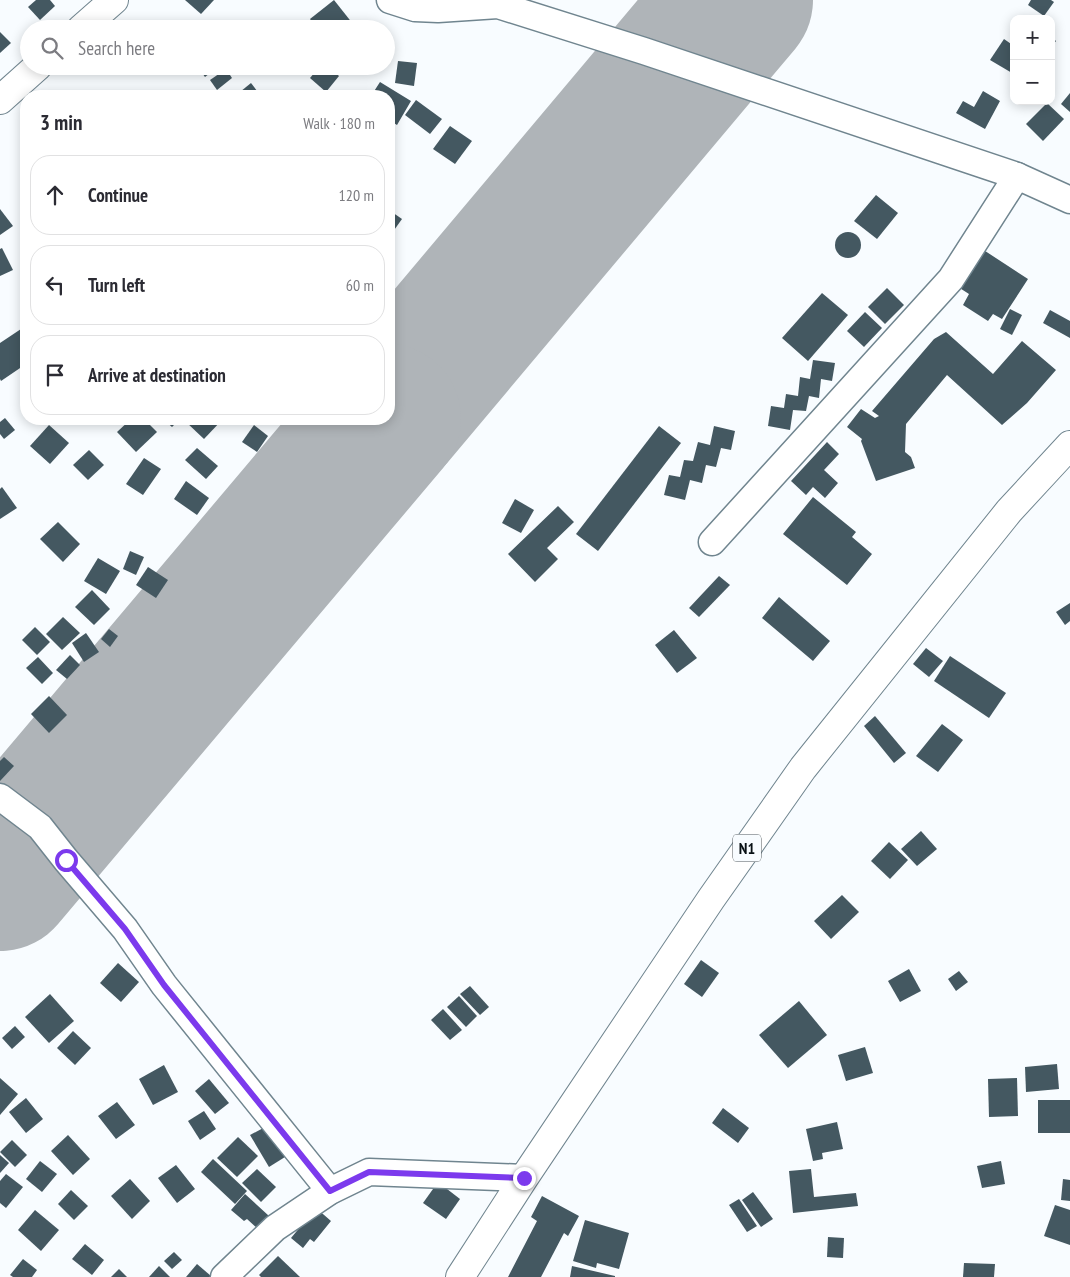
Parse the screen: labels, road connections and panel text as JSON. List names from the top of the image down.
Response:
{
  "streets": {
    "main road": ["N1"]
  },
  "page": {
    "map_buttons": ["+", "−"],
    "search": "Search here",
    "heading": ["3 min", "Walk · 180 m"],
    "list": [
      ["Continue", "120 m"],
      ["Turn left", "60 m"],
      "Arrive at destination"
    ]
  }
}
